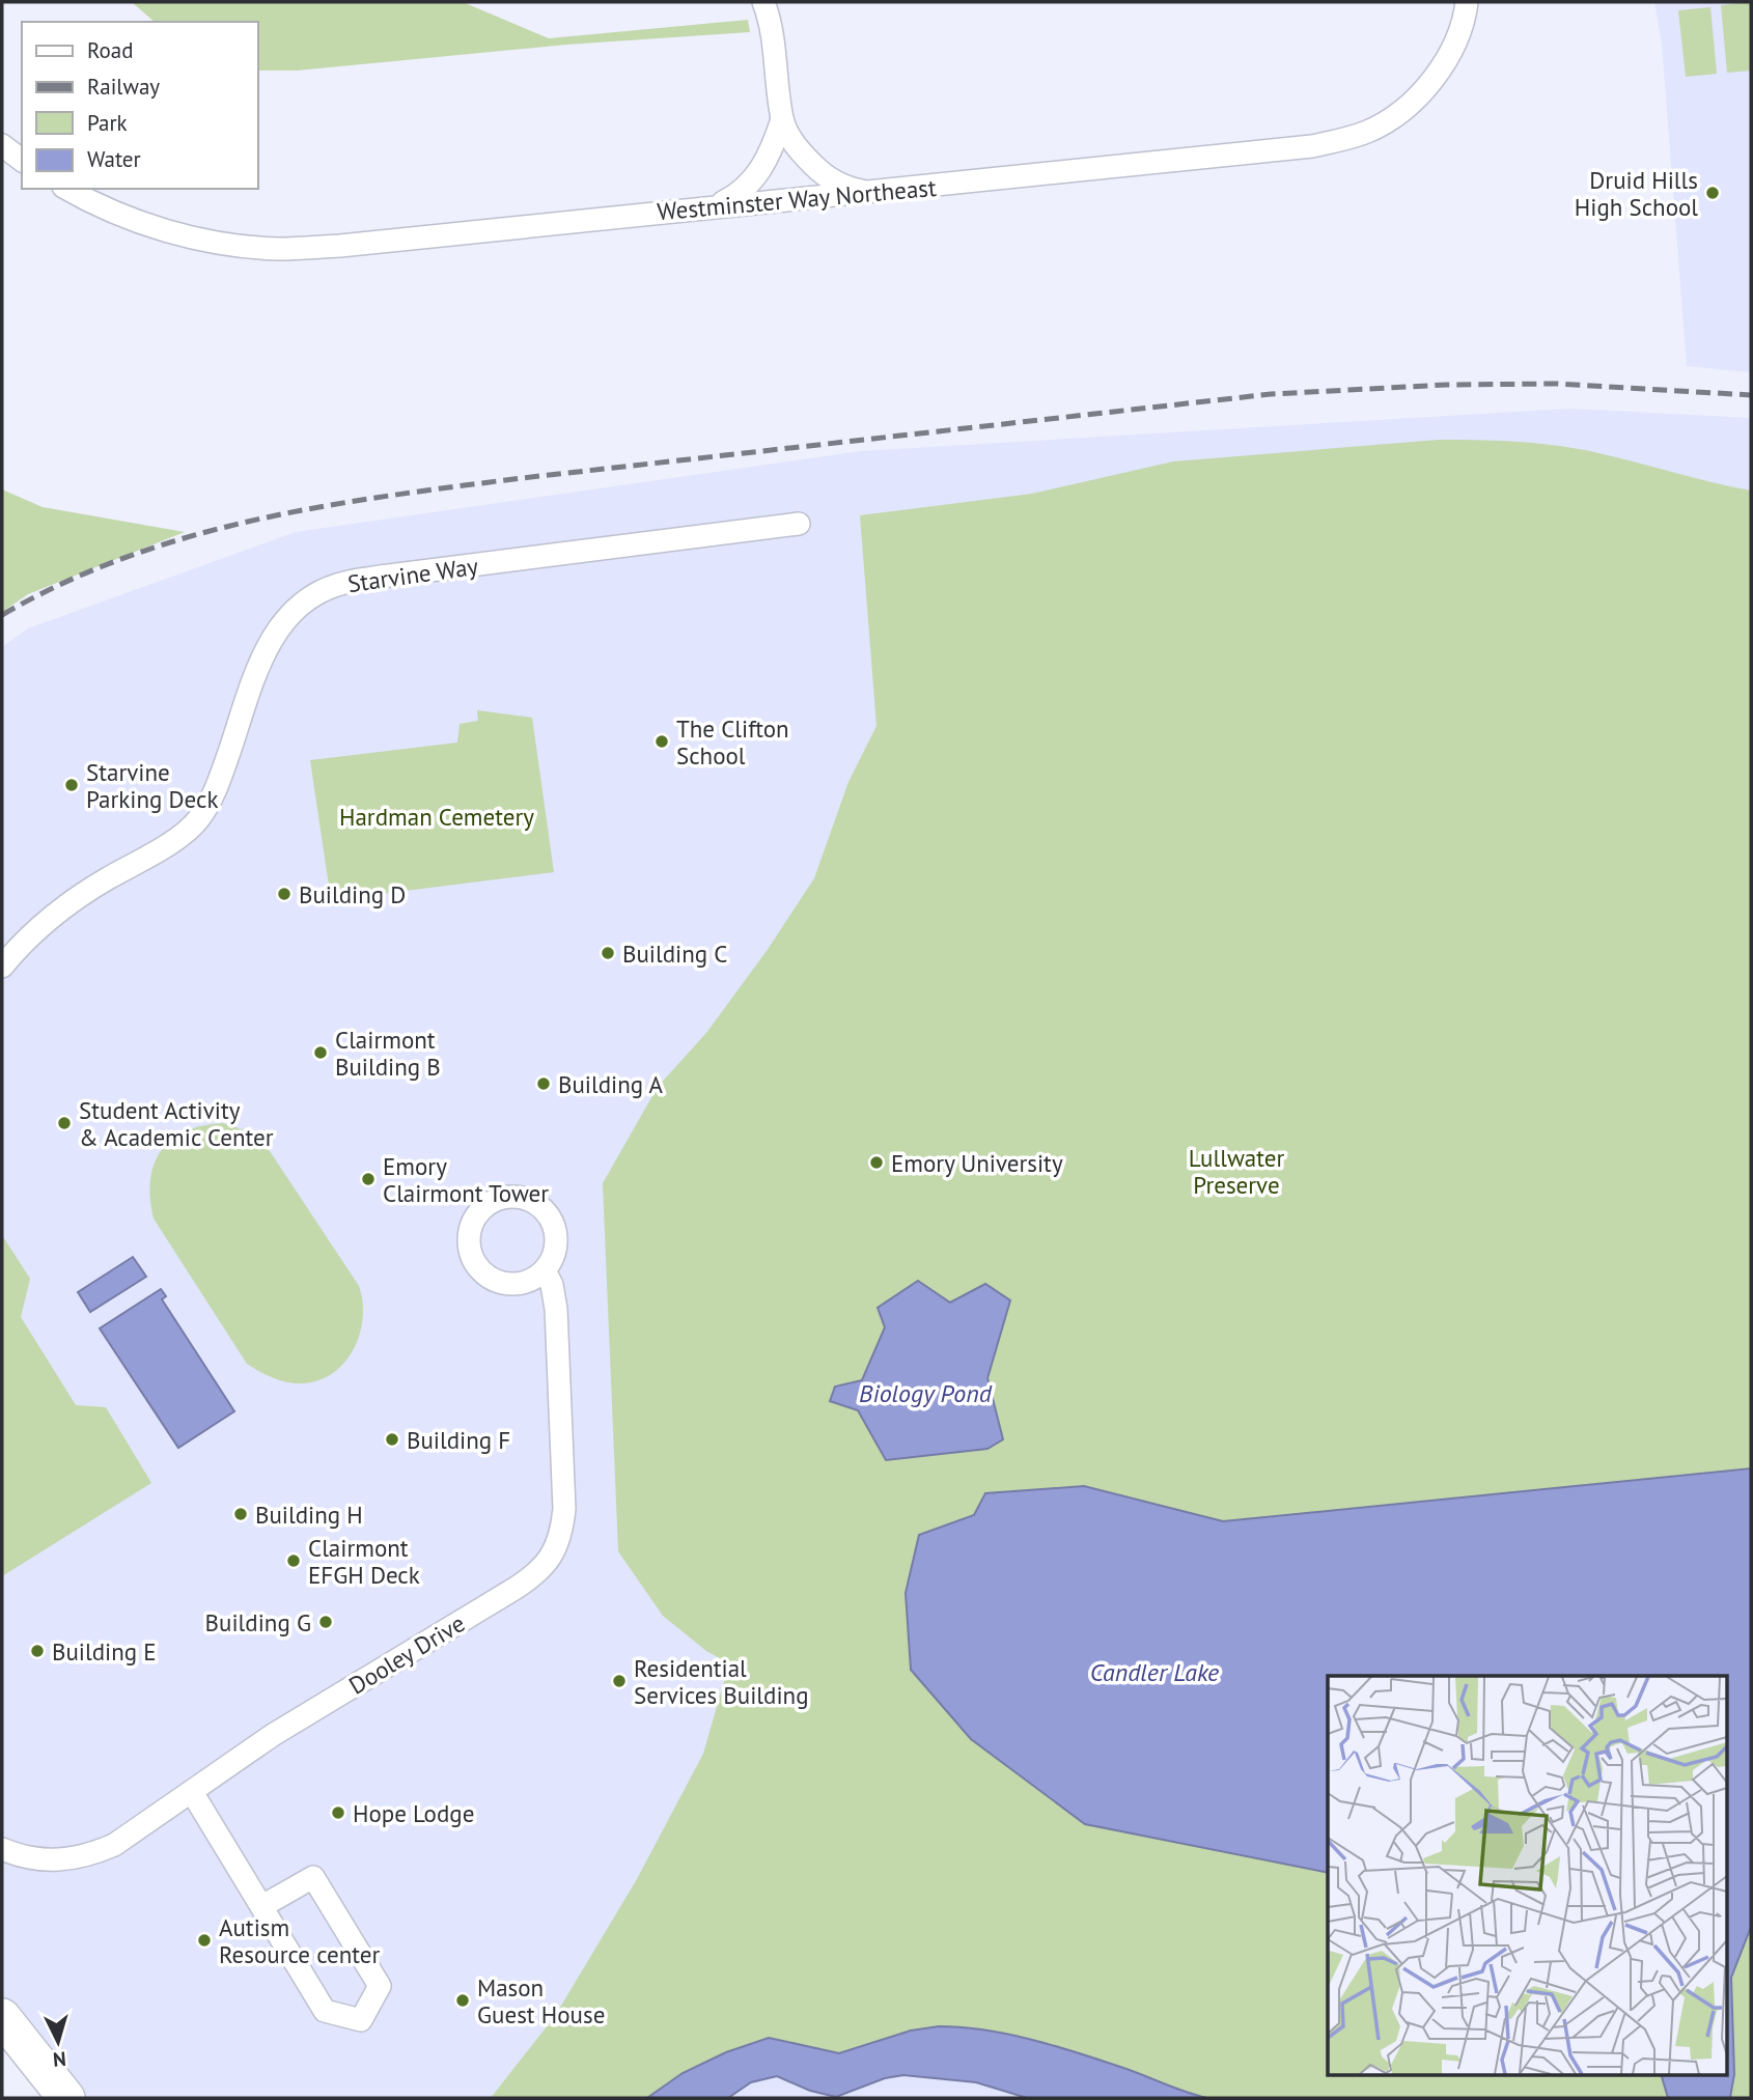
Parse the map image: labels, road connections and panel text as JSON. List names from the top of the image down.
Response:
{
  "streets": {
    "street": ["Westminster Way Northeast", "Starvine Way", "Dooley Drive"]
  },
  "water": ["Biology Pond", "Candler Lake"],
  "parks": ["Hardman Cemetery", "Lullwater Preserve"],
  "places": [
    "Druid Hills High School",
    "The Clifton School",
    "Starvine Parking Deck",
    "Building D",
    "Building C",
    "Clairmont Building B",
    "Building A",
    "Student Activity & Academic Center",
    "Emory University",
    "Emory Clairmont Tower",
    "Building F",
    "Building H",
    "Clairmont EFGH Deck",
    "Building G",
    "Building E",
    "Residential Services Building",
    "Hope Lodge",
    "Autism Resource center",
    "Mason Guest House"
  ],
  "legend": [
    "Road",
    "Railway",
    "Park",
    "Water"
  ],
  "north": "bottom"
}
